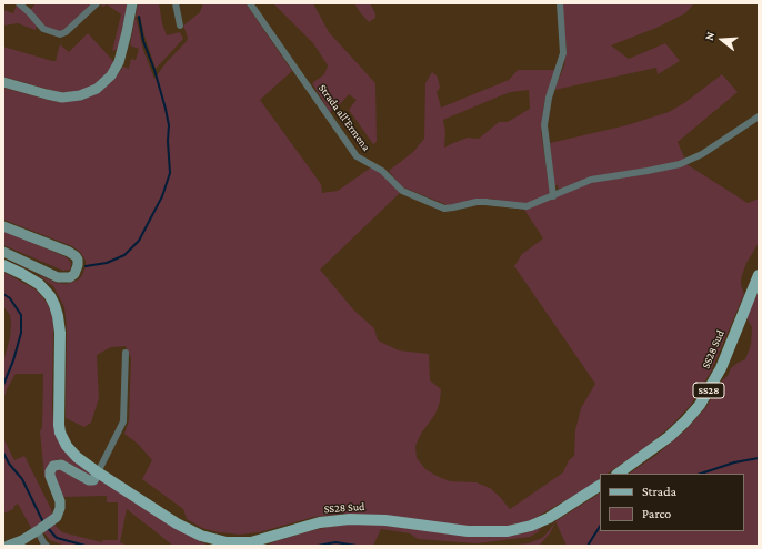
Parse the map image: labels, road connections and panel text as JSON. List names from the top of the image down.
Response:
{
  "streets": {
    "main road": ["SS28 Sud", "SS28"],
    "street": ["Strada all'Ermena"]
  },
  "legend": ["Strada", "Parco"],
  "north": "left"
}
